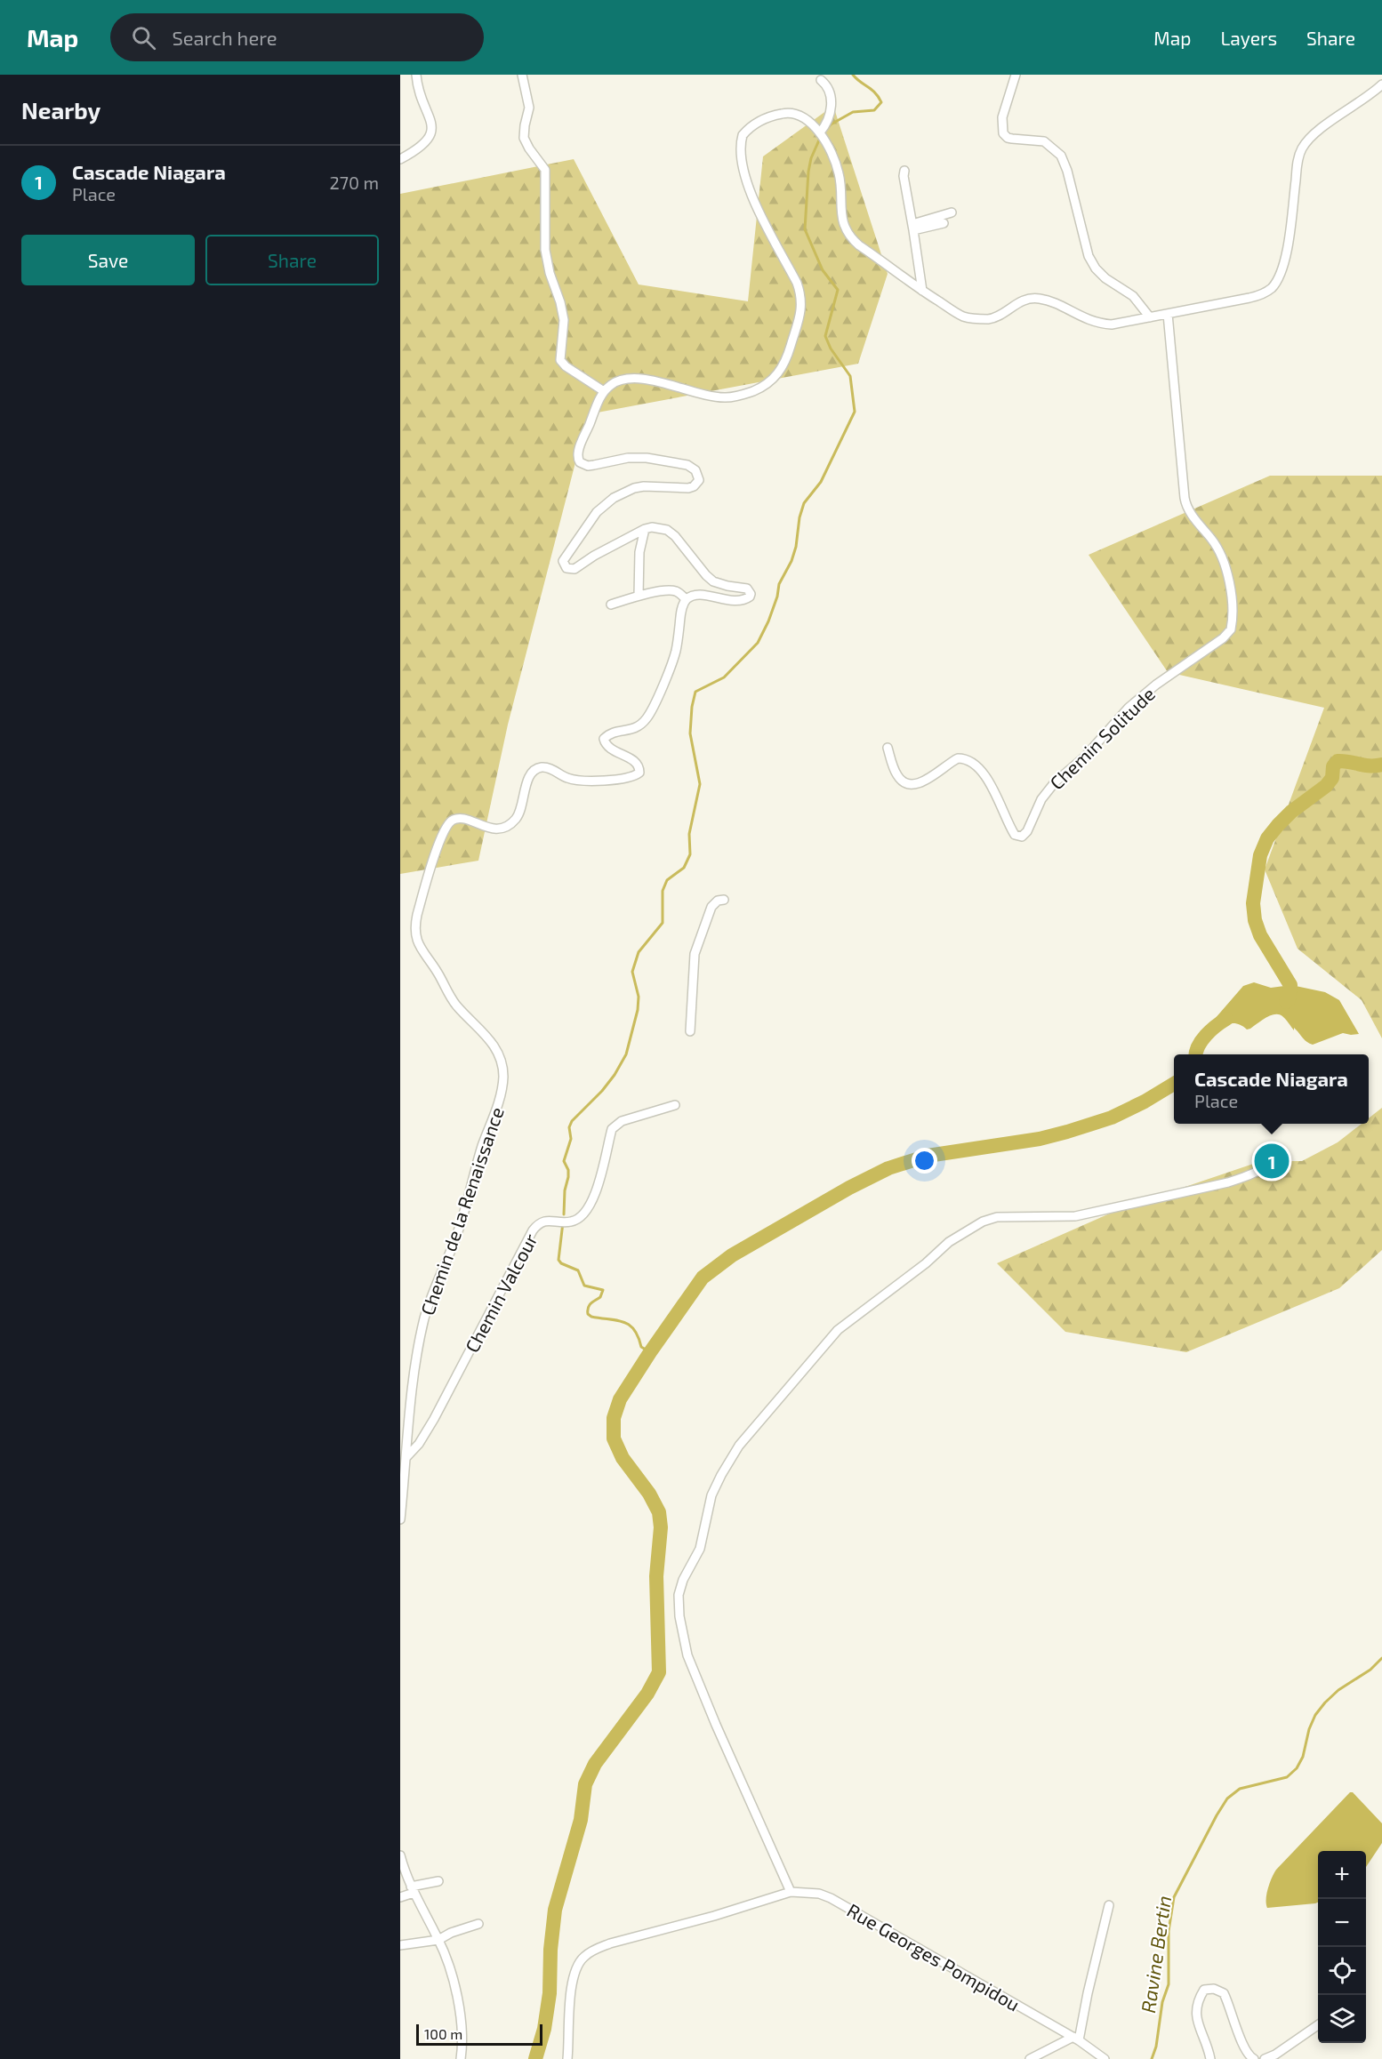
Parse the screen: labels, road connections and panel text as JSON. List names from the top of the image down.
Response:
{
  "streets": {
    "street": [
      "Chemin Solitude",
      "Chemin de la Renaissance",
      "Chemin Valcour",
      "Rue Georges Pompidou"
    ]
  },
  "crossings": [
    ["Chemin de la Renaissance", "Chemin Valcour"]
  ],
  "water": ["Ravine Bertin"],
  "scale_bar": "100 m",
  "page": {
    "header": "Map",
    "search": "Search here",
    "nav": ["Map", "Layers", "Share"],
    "heading": "Nearby",
    "list": [
      {
        "mark": "1",
        "name": "Cascade Niagara",
        "note": "Place",
        "value": "270 m"
      }
    ],
    "buttons": ["Save", "Share"],
    "popup": ["Cascade Niagara", "Place"],
    "pins": "1",
    "map_buttons": ["+", "−"],
    "scale": "100 m"
  }
}
